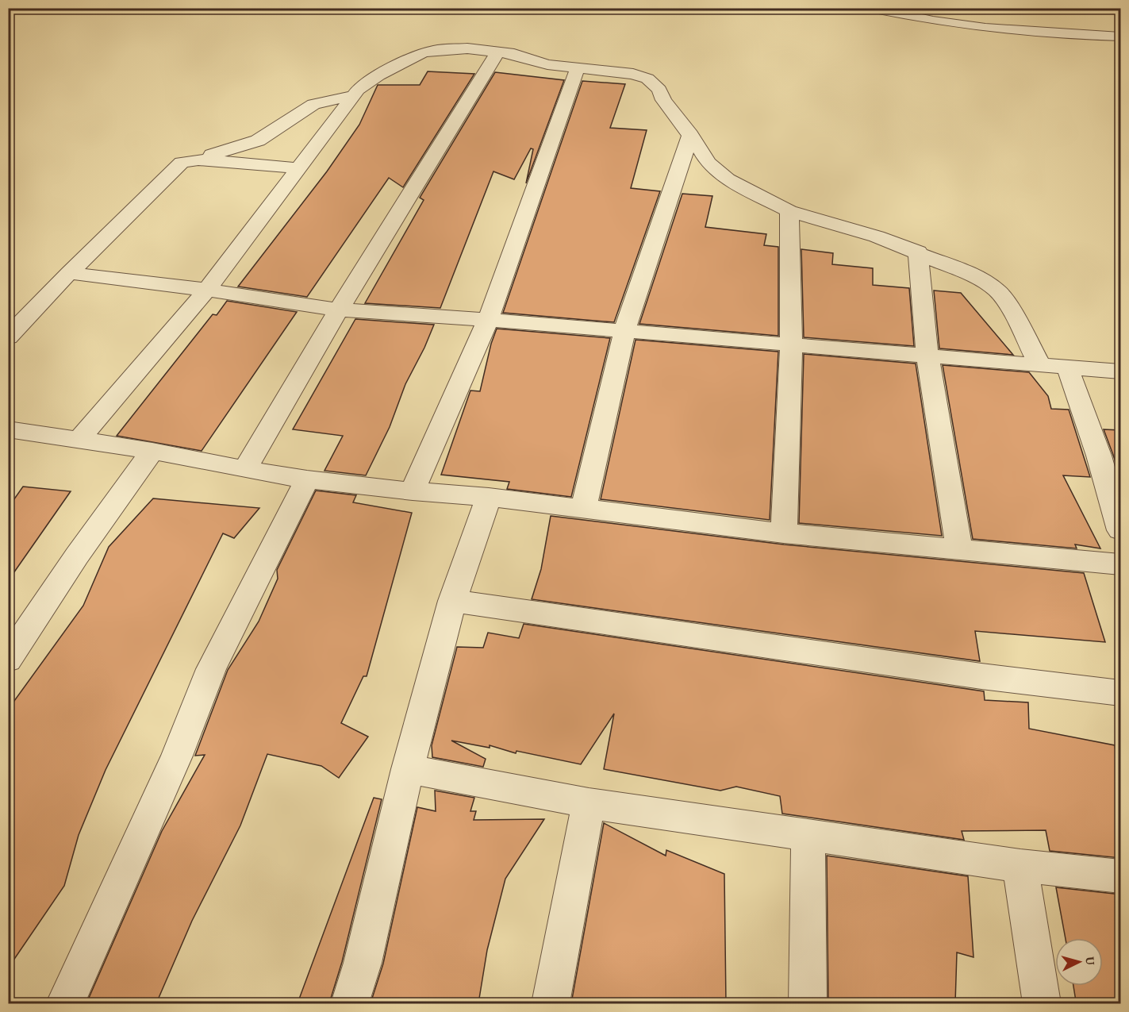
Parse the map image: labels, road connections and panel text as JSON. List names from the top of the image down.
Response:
{
  "north": "right"
}
